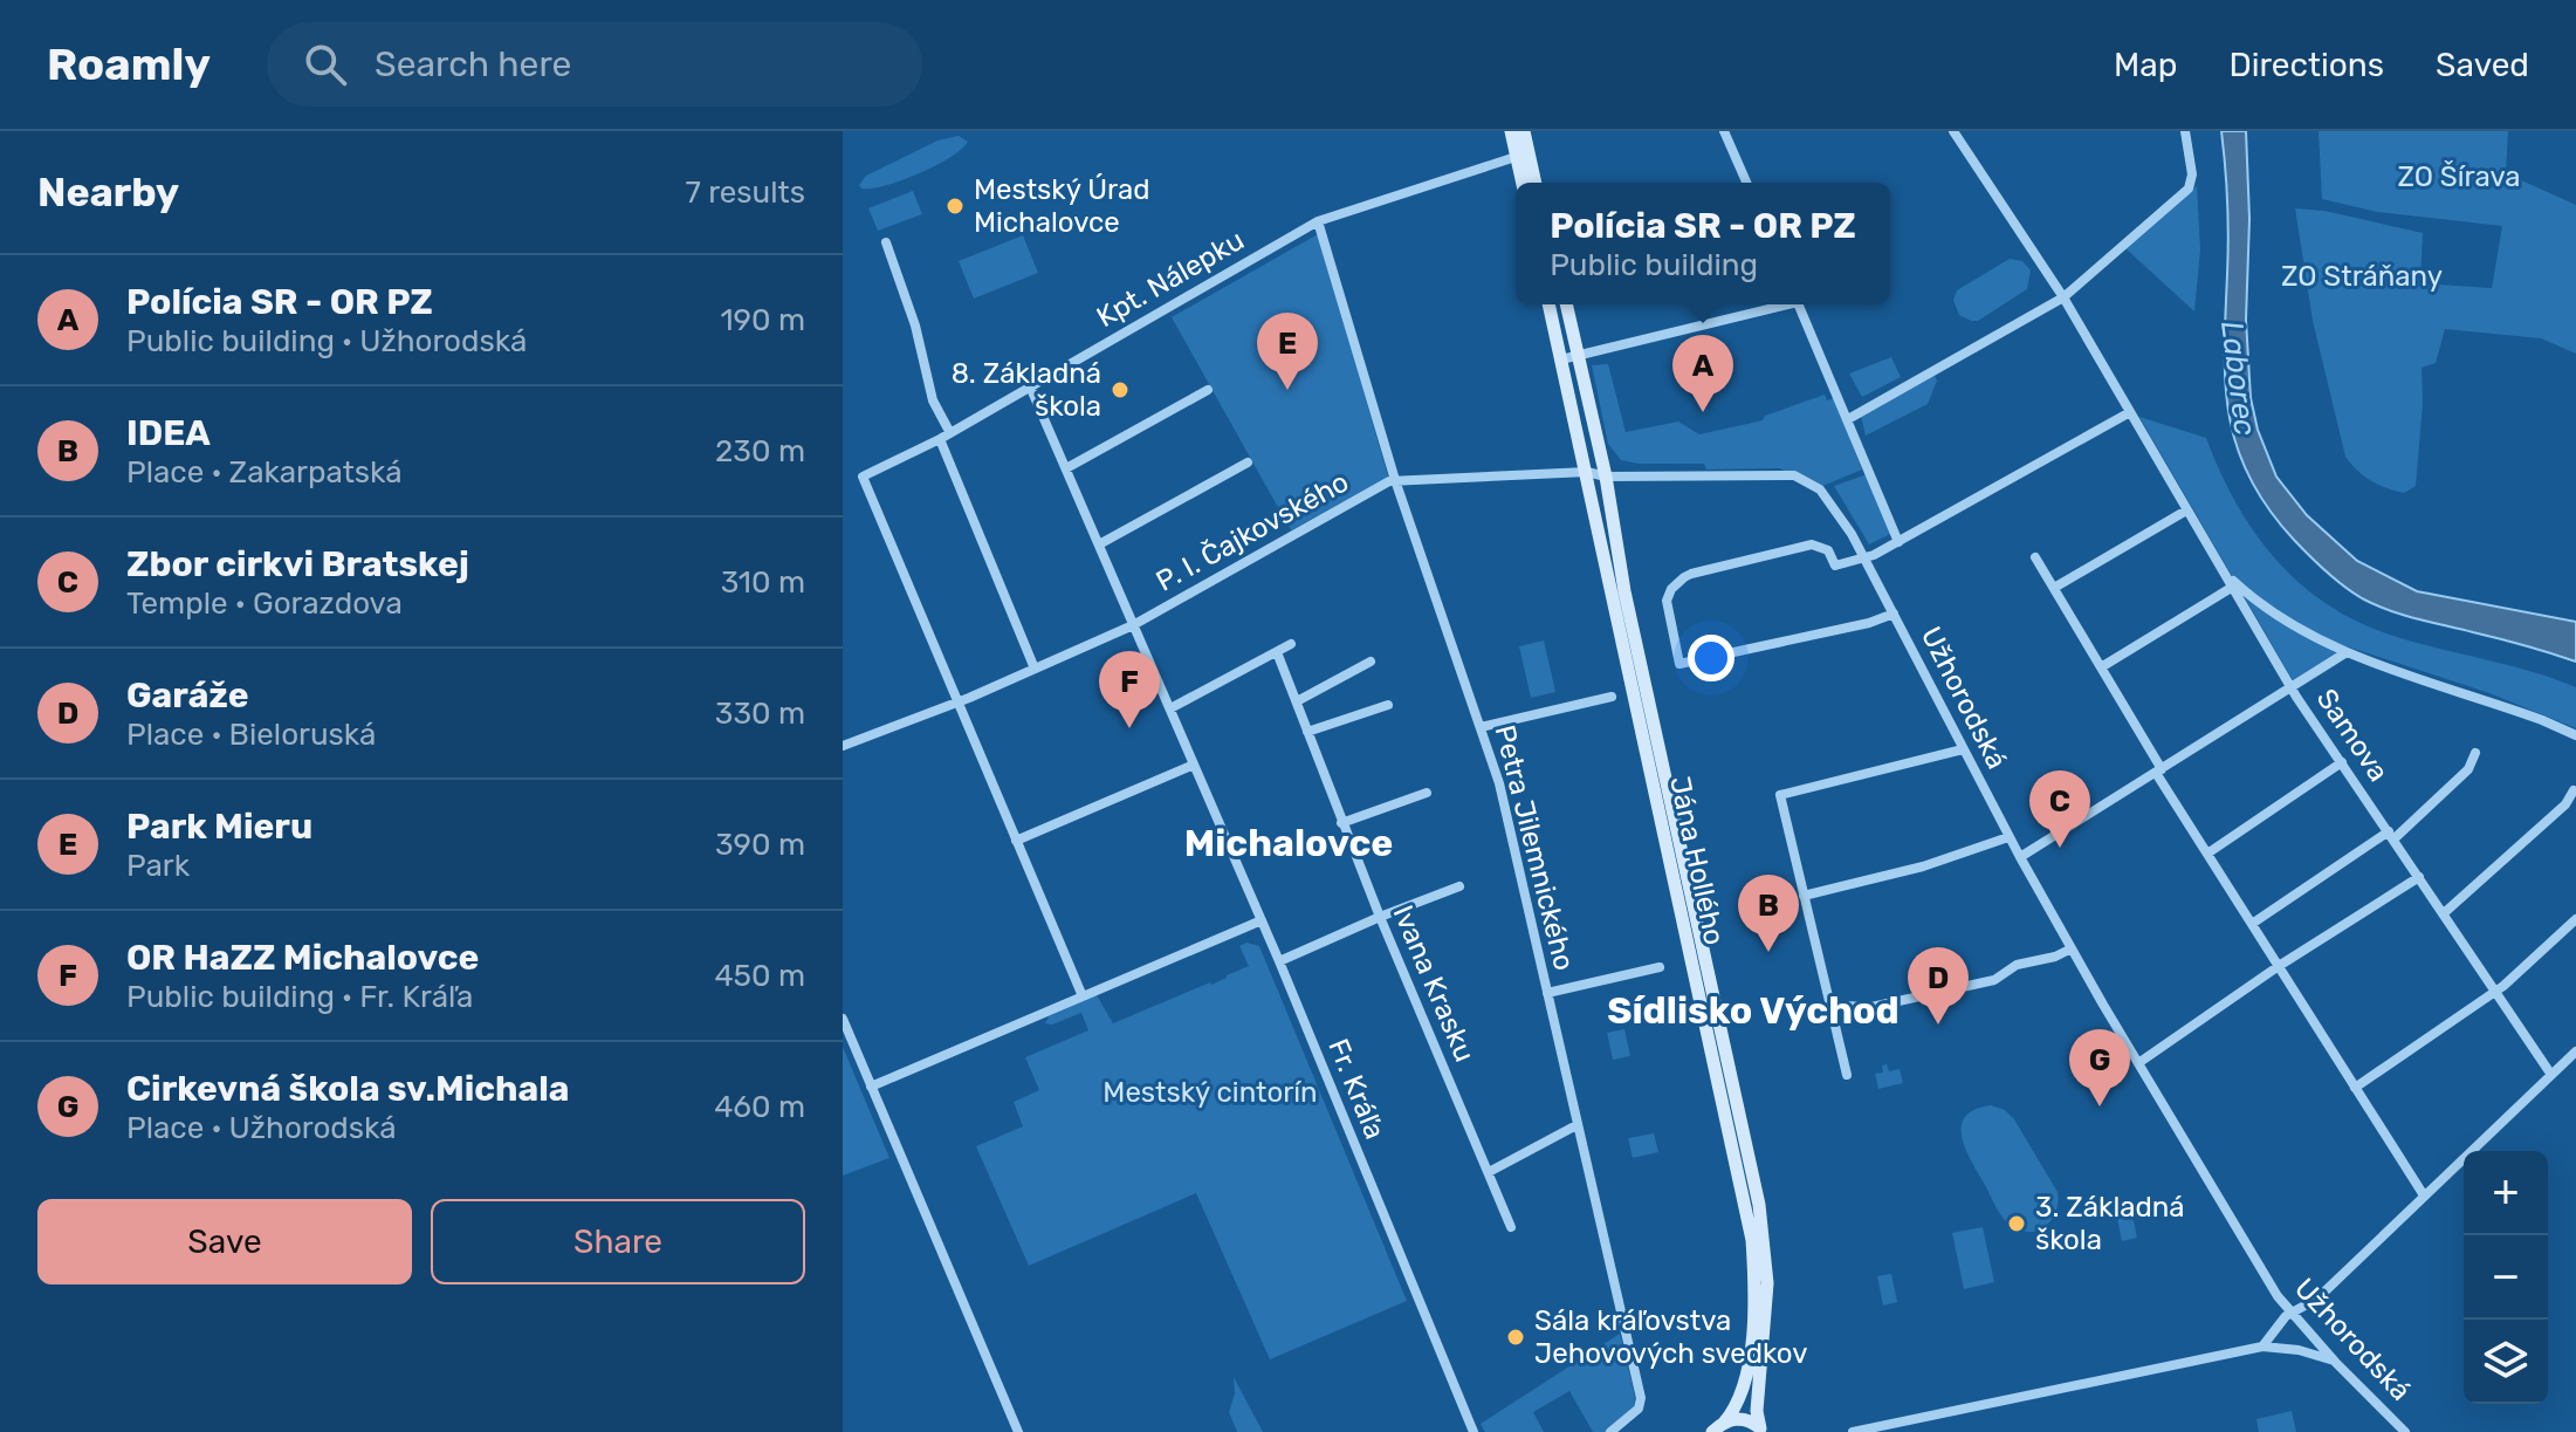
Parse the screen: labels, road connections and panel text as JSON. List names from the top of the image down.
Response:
{
  "streets": {
    "street": [
      "Kpt. Nálepku",
      "P. I. Čajkovského",
      "Užhorodská",
      "Samova",
      "Petra Jilemnického",
      "Jána Hollého",
      "Ivana Krasku",
      "Fr. Kráľa"
    ]
  },
  "crossings": [
    ["Kpt. Nálepku", "P. I. Čajkovského"],
    ["Kpt. Nálepku", "Petra Jilemnického"],
    ["Kpt. Nálepku", "Fr. Kráľa"],
    ["P. I. Čajkovského", "Petra Jilemnického"],
    ["P. I. Čajkovského", "Jána Hollého"],
    ["P. I. Čajkovského", "Fr. Kráľa"],
    ["Užhorodská", "Jána Hollého"]
  ],
  "districts": ["Michalovce", "Sídlisko Východ"],
  "water": ["Laborec"],
  "parks": ["ZO Šírava", "ZO Stráňany", "Mestský cintorín"],
  "places": [
    "Mestský Úrad Michalovce",
    "8. Základná škola",
    "3. Základná škola",
    "Sála kráľovstva Jehovových svedkov"
  ],
  "page": {
    "header": "Roamly",
    "search": "Search here",
    "nav": ["Map", "Directions", "Saved"],
    "heading": ["Nearby", "7 results"],
    "popup": ["Polícia SR - OR PZ", "Public building"],
    "list": [
      {
        "mark": "A",
        "name": "Polícia SR - OR PZ",
        "note": "Public building · Užhorodská",
        "value": "190 m"
      },
      {
        "mark": "B",
        "name": "IDEA",
        "note": "Place · Zakarpatská",
        "value": "230 m"
      },
      {
        "mark": "C",
        "name": "Zbor cirkvi Bratskej",
        "note": "Temple · Gorazdova",
        "value": "310 m"
      },
      {
        "mark": "D",
        "name": "Garáže",
        "note": "Place · Bieloruská",
        "value": "330 m"
      },
      {
        "mark": "E",
        "name": "Park Mieru",
        "note": "Park",
        "value": "390 m"
      },
      {
        "mark": "F",
        "name": "OR HaZZ Michalovce",
        "note": "Public building · Fr. Kráľa",
        "value": "450 m"
      },
      {
        "mark": "G",
        "name": "Cirkevná škola sv.Michala",
        "note": "Place · Užhorodská",
        "value": "460 m"
      }
    ],
    "pins": [
      "E",
      "A",
      "F",
      "C",
      "B",
      "D",
      "G"
    ],
    "map_buttons": ["+", "−"],
    "buttons": ["Save", "Share"]
  }
}
